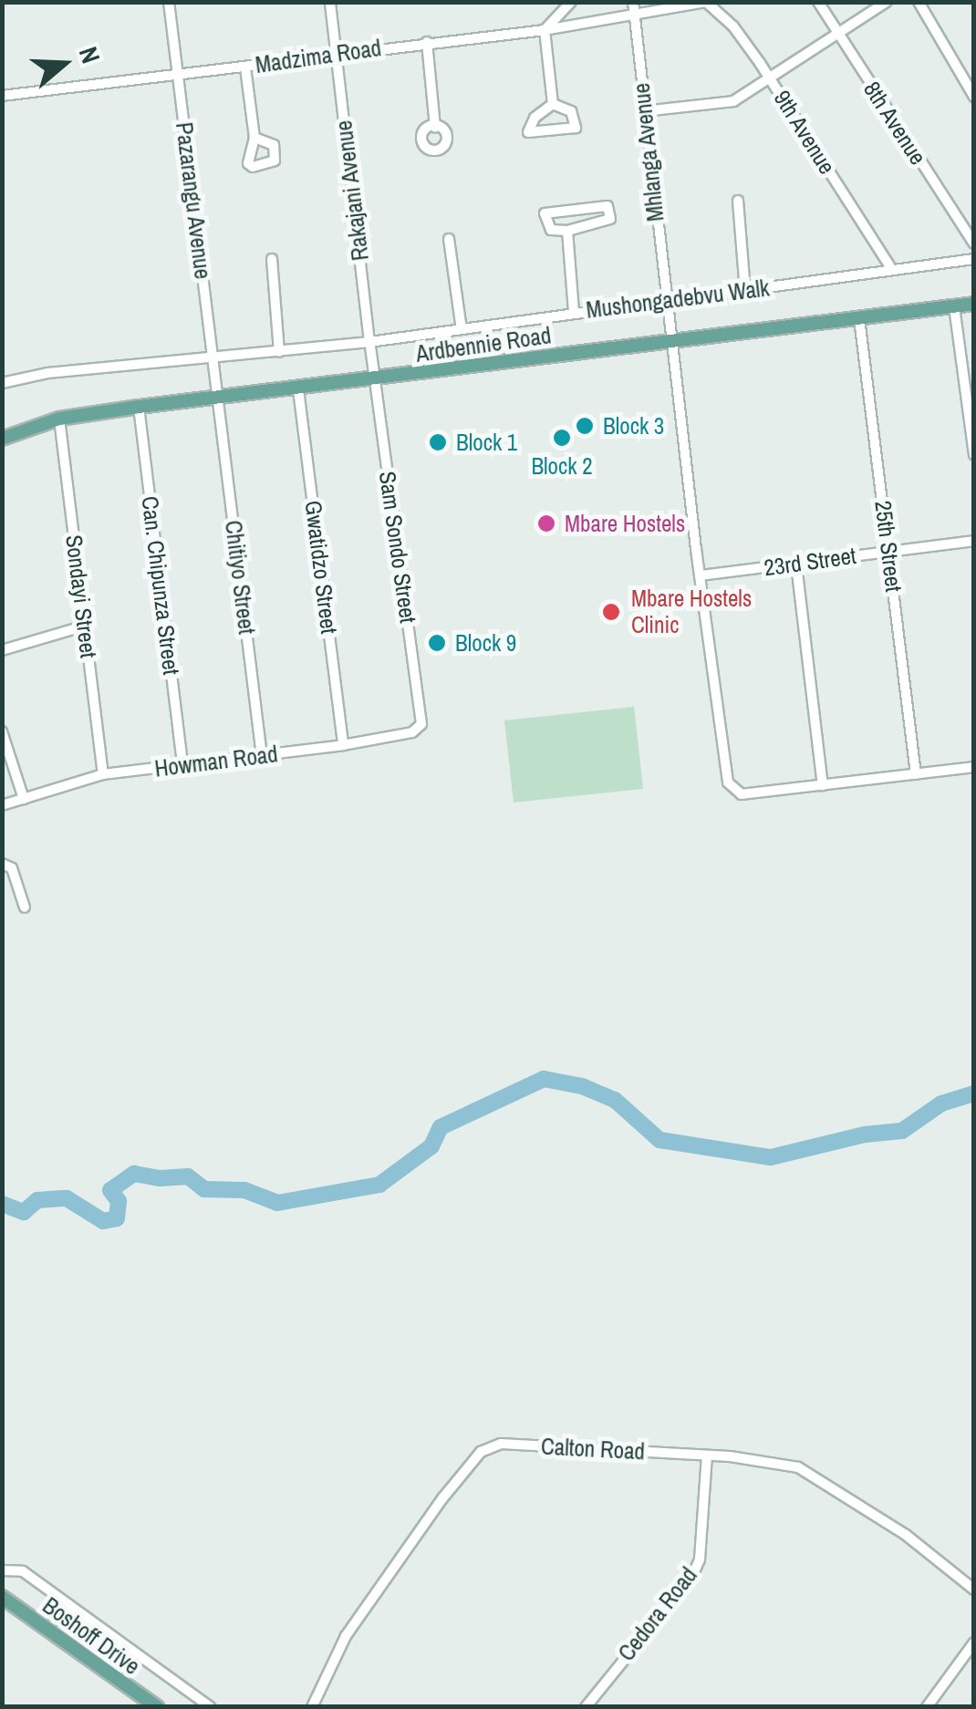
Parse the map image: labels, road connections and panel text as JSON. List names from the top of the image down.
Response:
{
  "streets": {
    "main road": ["Ardbennie Road", "Boshoff Drive"],
    "street": [
      "Madzima Road",
      "8th Avenue",
      "9th Avenue",
      "Mhlanga Avenue",
      "Rakajani Avenue",
      "Pazarangu Avenue",
      "Mushongadebvu Walk",
      "25th Street",
      "Sam Sondo Street",
      "23rd Street",
      "Gwatidzo Street",
      "Chitiyo Street",
      "Can. Chipunza Street",
      "Sondayi Street",
      "Howman Road",
      "Calton Road",
      "Cedora Road"
    ]
  },
  "crossings": [
    ["Madzima Road", "9th Avenue"],
    ["Madzima Road", "Mhlanga Avenue"],
    ["Madzima Road", "Rakajani Avenue"],
    ["Madzima Road", "Pazarangu Avenue"],
    ["9th Avenue", "Mhlanga Avenue"],
    ["9th Avenue", "Mushongadebvu Walk"],
    ["Mhlanga Avenue", "Mushongadebvu Walk"],
    ["Mhlanga Avenue", "Ardbennie Road"],
    ["Mhlanga Avenue", "23rd Street"],
    ["Rakajani Avenue", "Mushongadebvu Walk"],
    ["Rakajani Avenue", "Ardbennie Road"],
    ["Rakajani Avenue", "Sam Sondo Street"],
    ["Pazarangu Avenue", "Mushongadebvu Walk"],
    ["Pazarangu Avenue", "Ardbennie Road"],
    ["Pazarangu Avenue", "Chitiyo Street"],
    ["Ardbennie Road", "25th Street"],
    ["Ardbennie Road", "Sam Sondo Street"],
    ["Ardbennie Road", "Gwatidzo Street"],
    ["Ardbennie Road", "Chitiyo Street"],
    ["Ardbennie Road", "Can. Chipunza Street"],
    ["Ardbennie Road", "Sondayi Street"],
    ["25th Street", "23rd Street"],
    ["Sam Sondo Street", "Howman Road"],
    ["Gwatidzo Street", "Howman Road"],
    ["Chitiyo Street", "Howman Road"],
    ["Can. Chipunza Street", "Howman Road"],
    ["Sondayi Street", "Howman Road"],
    ["Calton Road", "Cedora Road"]
  ],
  "places": [
    "Block 3",
    "Block 2",
    "Block 1",
    "Mbare Hostels",
    "Mbare Hostels Clinic",
    "Block 9"
  ],
  "north": "right"
}
